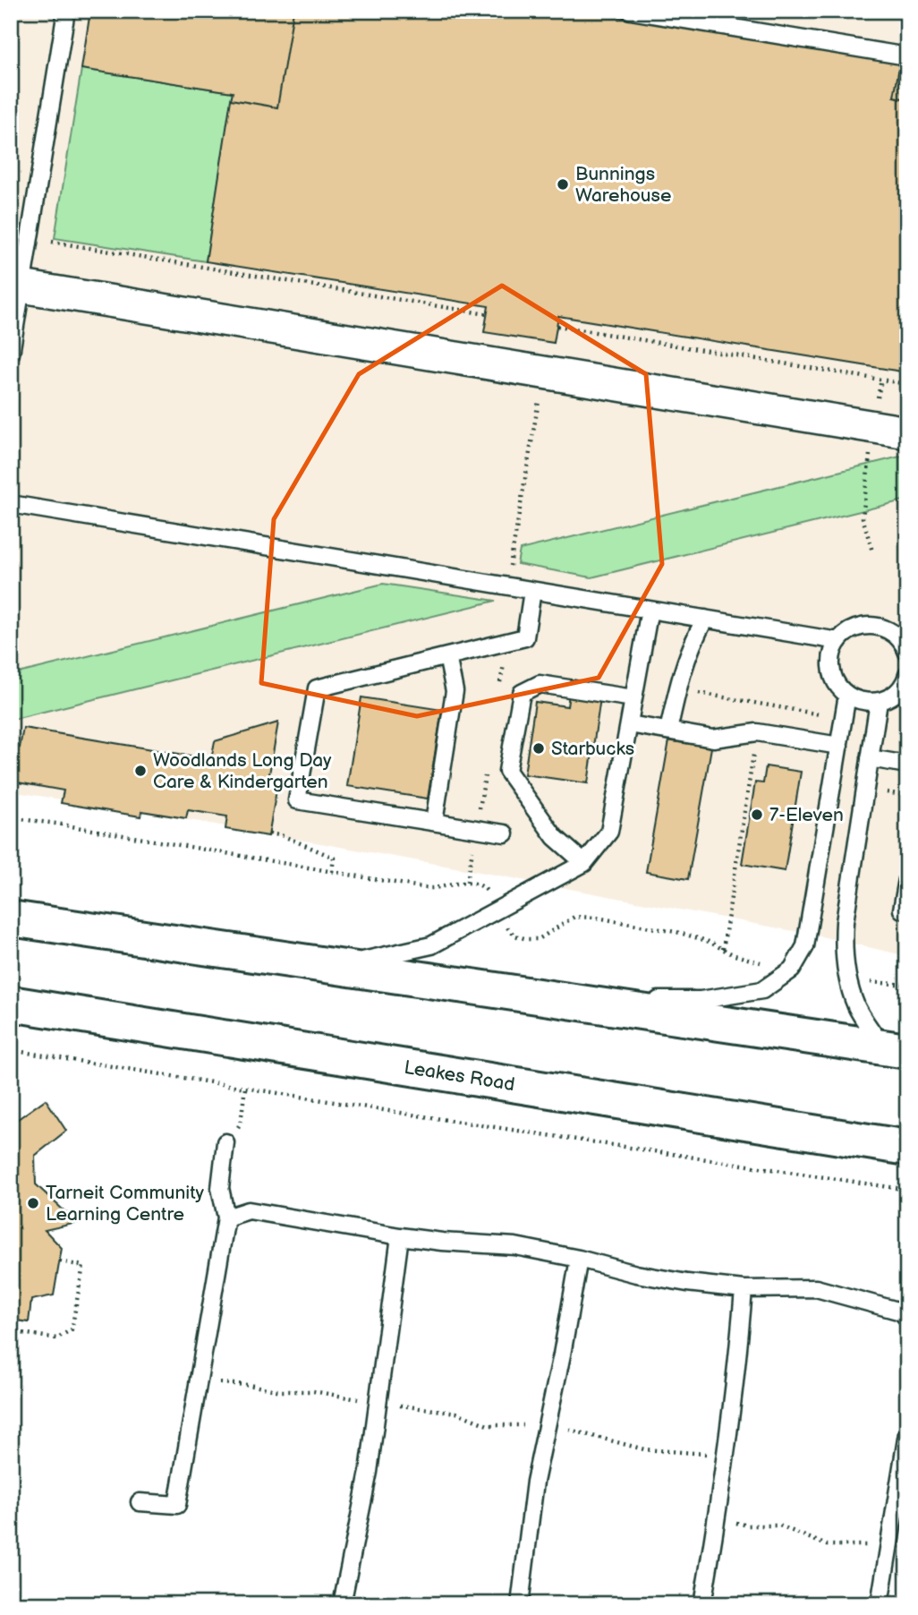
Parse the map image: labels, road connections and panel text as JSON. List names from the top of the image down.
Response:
{
  "streets": {
    "highway": ["Leakes Road"]
  },
  "places": [
    "Bunnings Warehouse",
    "Starbucks",
    "Woodlands Long Day Care & Kindergarten",
    "7-Eleven",
    "Tarneit Community Learning Centre"
  ]
}
